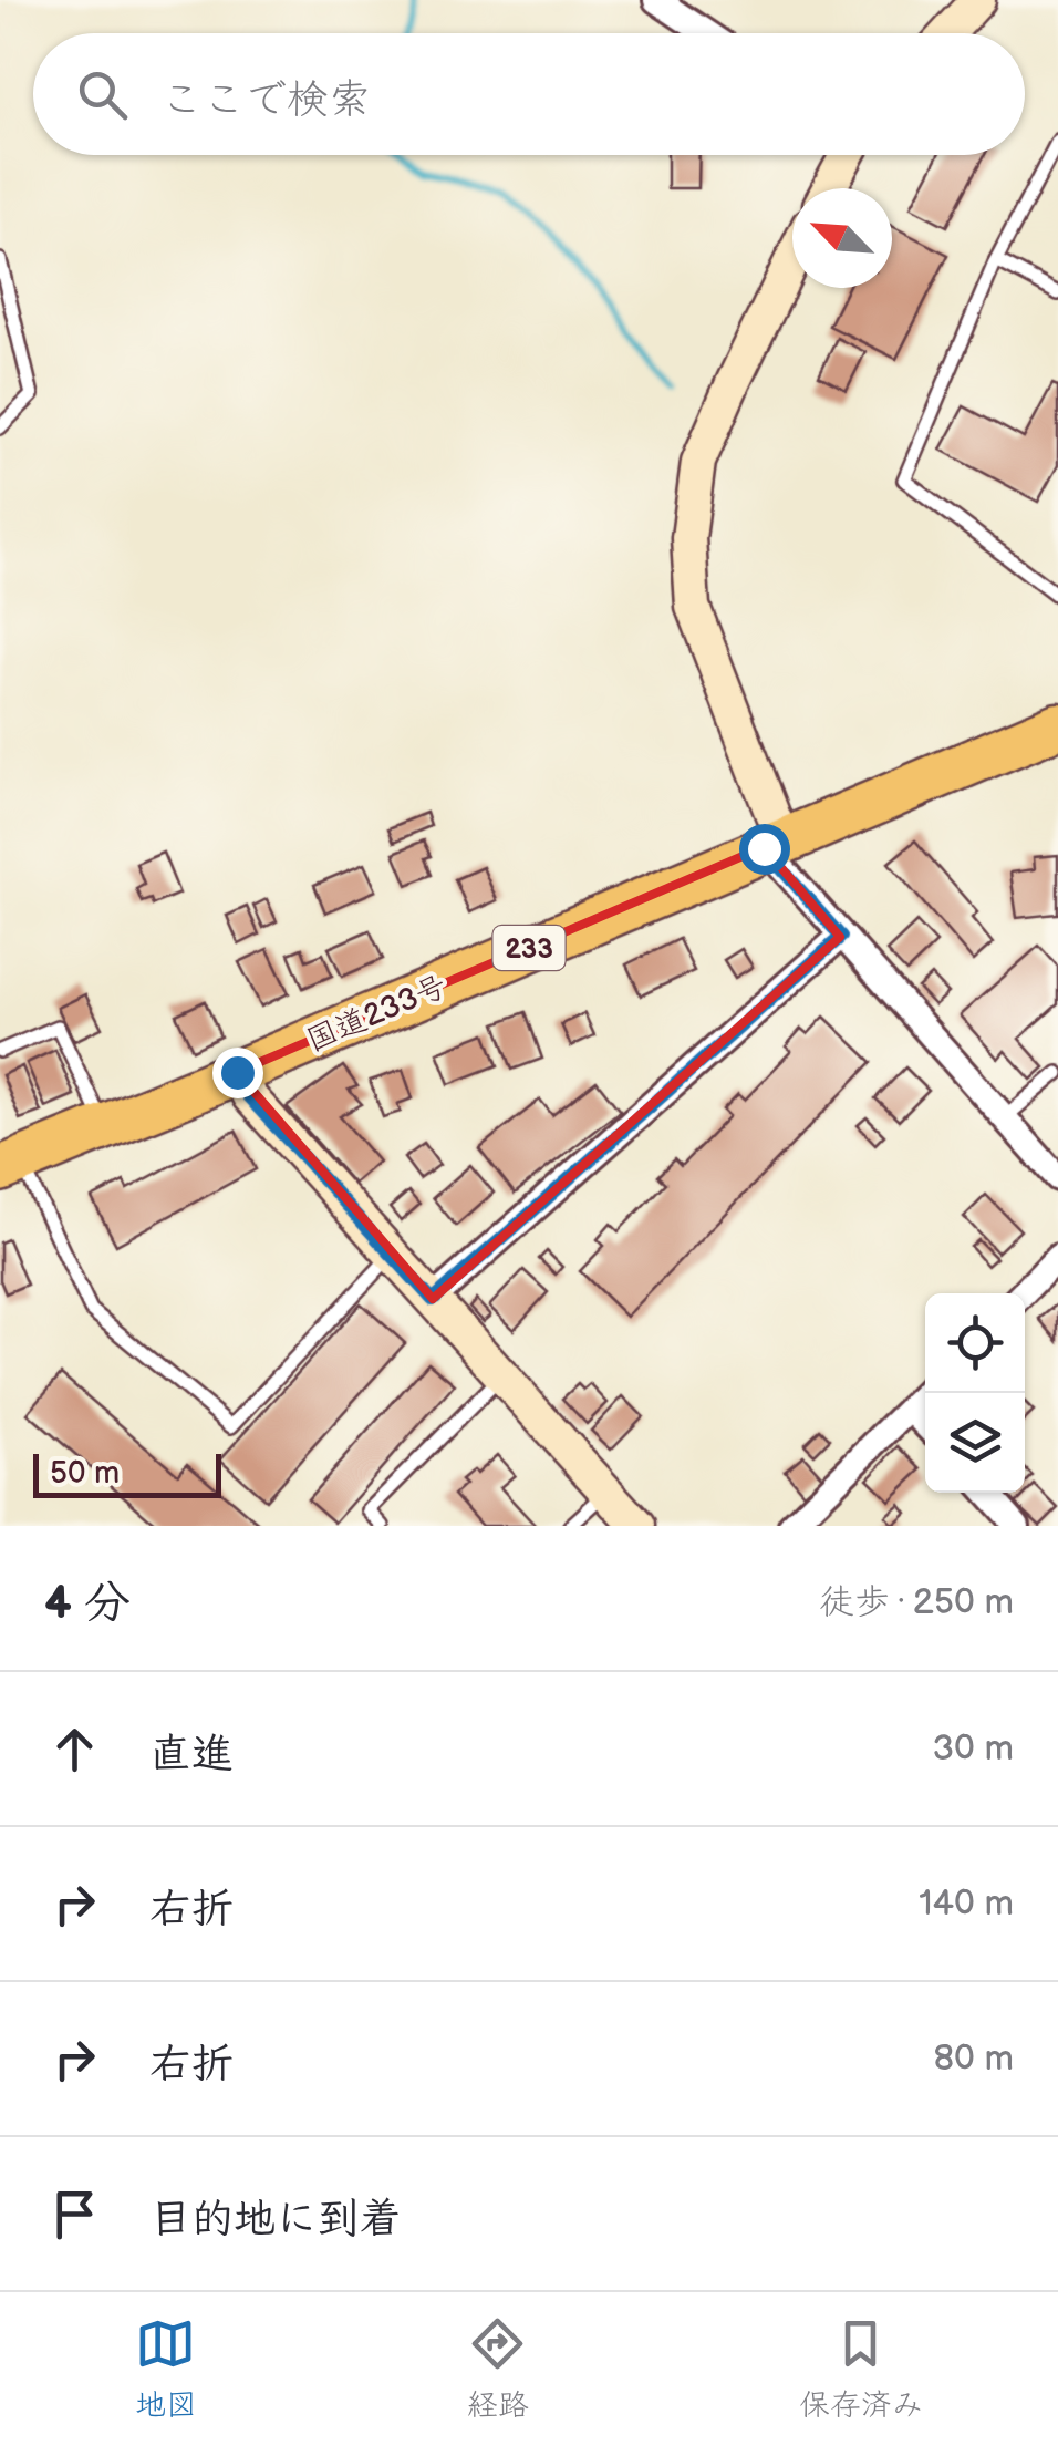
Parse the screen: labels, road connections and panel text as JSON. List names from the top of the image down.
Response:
{
  "streets": {
    "highway": ["233", "国道233号"]
  },
  "scale_bar": "50 m",
  "north": "top left",
  "page": {
    "search": "ここで検索",
    "scale": "50 m",
    "heading": ["4 分", "徒歩 · 250 m"],
    "list": [
      ["直進", "30 m"],
      ["右折", "140 m"],
      ["右折", "80 m"],
      "目的地に到着"
    ],
    "nav": ["地図", "経路", "保存済み"]
  }
}
